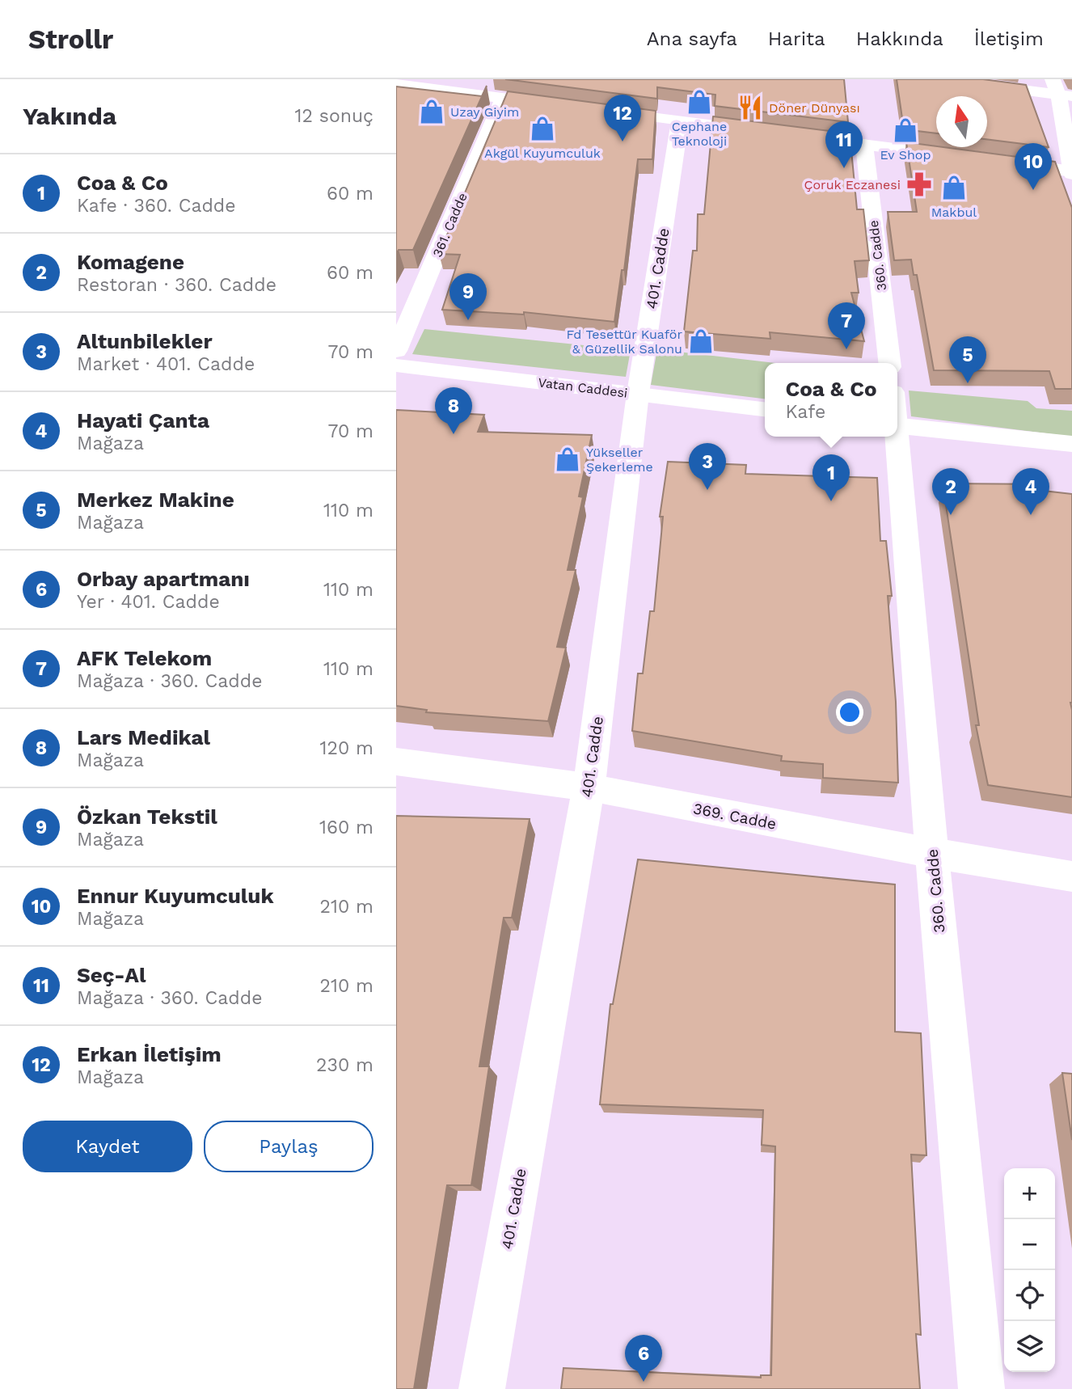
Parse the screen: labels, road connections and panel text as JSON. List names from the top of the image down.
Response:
{
  "streets": {
    "street": [
      "361. Cadde",
      "360. Cadde",
      "401. Cadde",
      "Vatan Caddesi",
      "369. Cadde"
    ]
  },
  "crossings": [
    ["360. Cadde", "369. Cadde"],
    ["401. Cadde", "Vatan Caddesi"],
    ["401. Cadde", "369. Cadde"]
  ],
  "places": {
    "shop": [
      "Cephane Teknoloji",
      "Uzay Giyim",
      "Akgül Kuyumculuk",
      "Ev Shop",
      "Makbul",
      "Fd Tesettür Kuaför & Güzellik Salonu",
      "Yükseller Şekerleme"
    ],
    "restaurant": ["Döner Dünyası"],
    "pharmacy": ["Çoruk Eczanesi"]
  },
  "north": "top",
  "page": {
    "header": "Strollr",
    "nav": [
      "Ana sayfa",
      "Harita",
      "Hakkında",
      "İletişim"
    ],
    "heading": ["Yakında", "12 sonuç"],
    "pins": [
      "12",
      "11",
      "10",
      "9",
      "7",
      "5",
      "8",
      "3",
      "1",
      "2",
      "4",
      "6"
    ],
    "list": [
      {
        "mark": "1",
        "name": "Coa & Co",
        "note": "Kafe · 360. Cadde",
        "value": "60 m"
      },
      {
        "mark": "2",
        "name": "Komagene",
        "note": "Restoran · 360. Cadde",
        "value": "60 m"
      },
      {
        "mark": "3",
        "name": "Altunbilekler",
        "note": "Market · 401. Cadde",
        "value": "70 m"
      },
      {
        "mark": "4",
        "name": "Hayati Çanta",
        "note": "Mağaza",
        "value": "70 m"
      },
      {
        "mark": "5",
        "name": "Merkez Makine",
        "note": "Mağaza",
        "value": "110 m"
      },
      {
        "mark": "6",
        "name": "Orbay apartmanı",
        "note": "Yer · 401. Cadde",
        "value": "110 m"
      },
      {
        "mark": "7",
        "name": "AFK Telekom",
        "note": "Mağaza · 360. Cadde",
        "value": "110 m"
      },
      {
        "mark": "8",
        "name": "Lars Medikal",
        "note": "Mağaza",
        "value": "120 m"
      },
      {
        "mark": "9",
        "name": "Özkan Tekstil",
        "note": "Mağaza",
        "value": "160 m"
      },
      {
        "mark": "10",
        "name": "Ennur Kuyumculuk",
        "note": "Mağaza",
        "value": "210 m"
      },
      {
        "mark": "11",
        "name": "Seç-Al",
        "note": "Mağaza · 360. Cadde",
        "value": "210 m"
      },
      {
        "mark": "12",
        "name": "Erkan İletişim",
        "note": "Mağaza",
        "value": "230 m"
      }
    ],
    "popup": ["Coa & Co", "Kafe"],
    "buttons": ["Kaydet", "Paylaş"],
    "map_buttons": ["+", "−"]
  }
}
